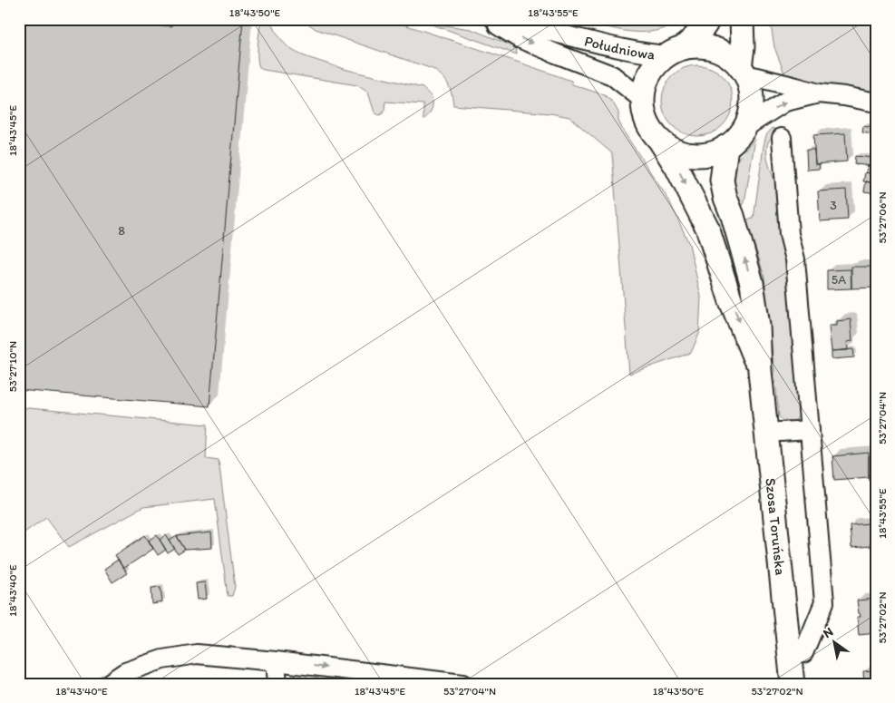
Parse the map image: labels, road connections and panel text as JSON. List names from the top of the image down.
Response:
{
  "streets": {
    "main road": ["Szosa Toruńska"],
    "street": ["Południowa"]
  },
  "crossings": [
    ["Południowa", "Szosa Toruńska"]
  ],
  "house_numbers": ["3", "8", "5A"],
  "north": "top left",
  "coordinates": [
    "18°43'50\"E",
    "18°43'55\"E",
    "18°43'45\"E",
    "53°27'06\"N",
    "53°27'10\"N",
    "53°27'04\"N",
    "18°43'40\"E",
    "53°27'02\"N"
  ]
}
